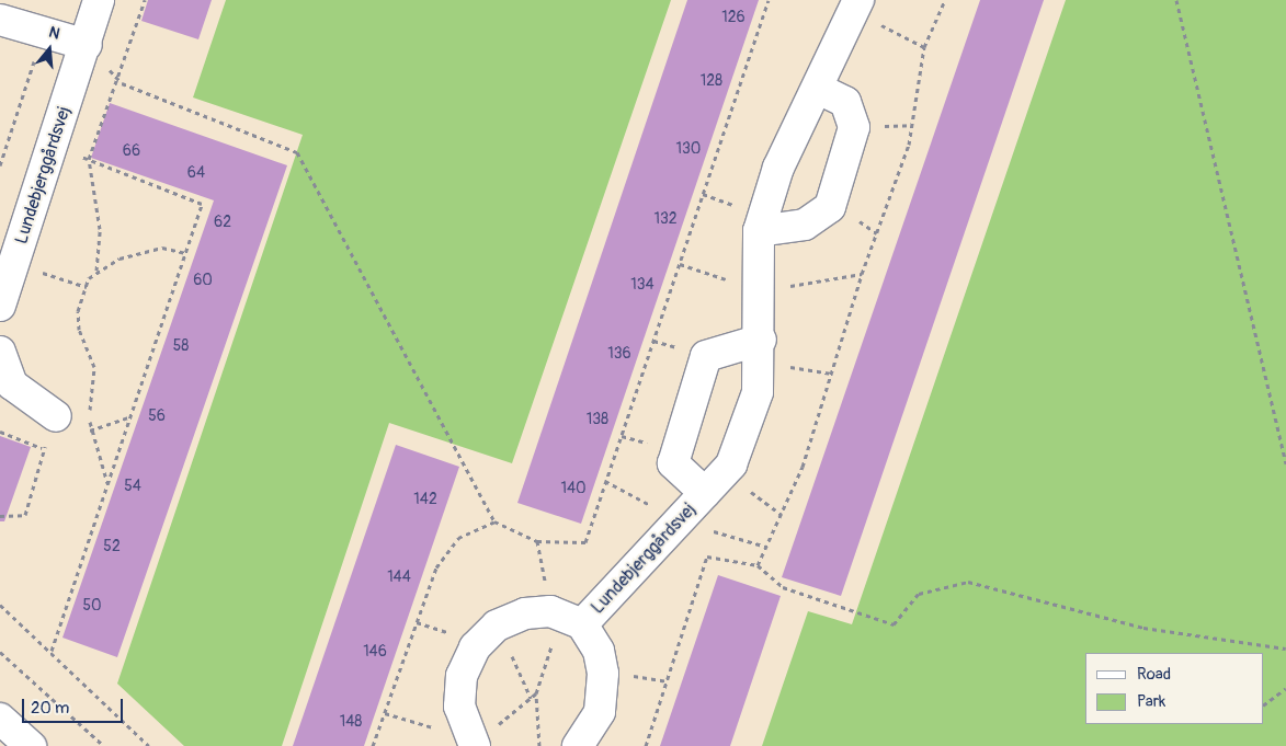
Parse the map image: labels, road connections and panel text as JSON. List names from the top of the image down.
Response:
{
  "streets": {
    "street": ["Lundebjerggårdsvej"]
  },
  "house_numbers": [
    "126",
    "128",
    "130",
    "66",
    "64",
    "132",
    "62",
    "60",
    "134",
    "58",
    "136",
    "56",
    "138",
    "54",
    "140",
    "142",
    "52",
    "144",
    "50",
    "146",
    "148"
  ],
  "legend": ["Road", "Park"],
  "scale_bar": "20 m",
  "north": "top"
}
